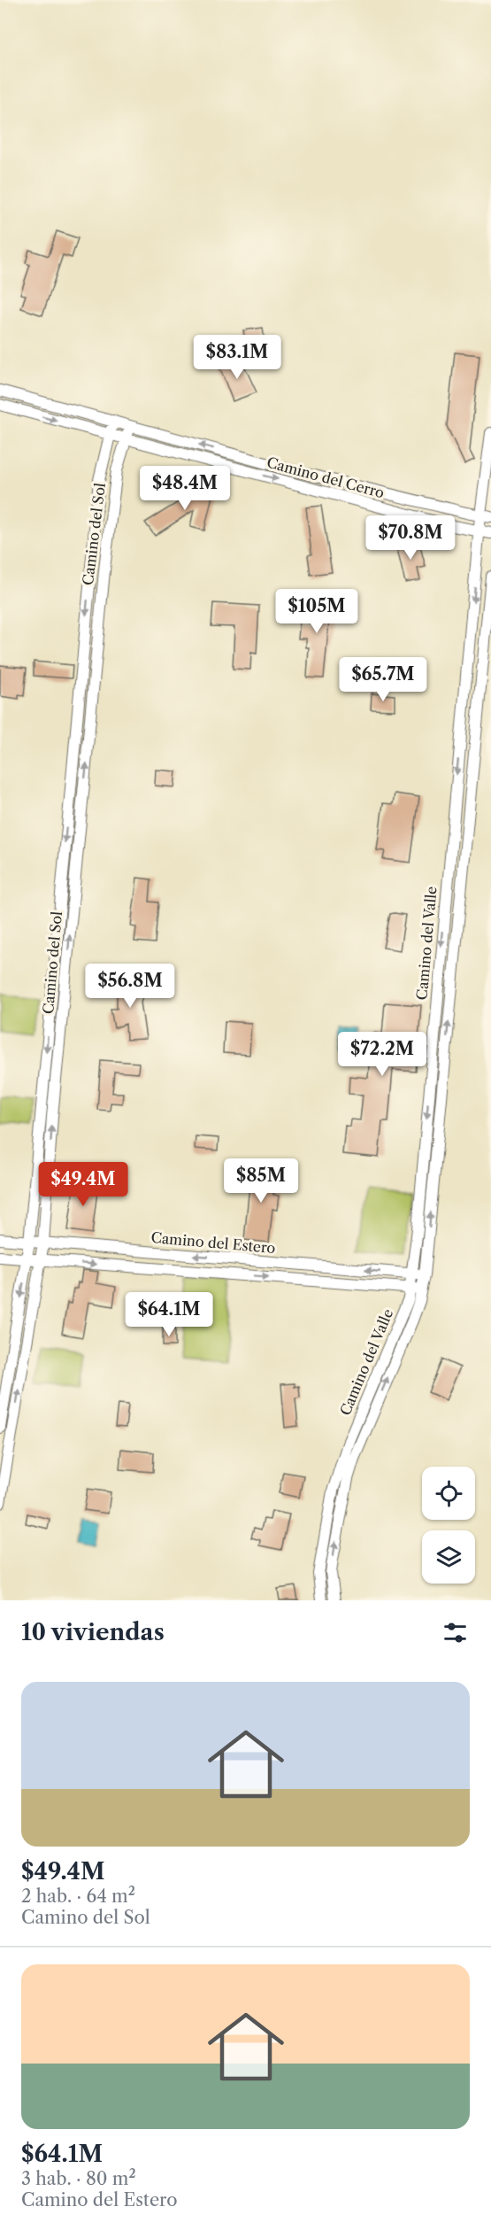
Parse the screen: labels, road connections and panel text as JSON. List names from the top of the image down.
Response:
{
  "streets": {
    "street": [
      "Camino del Cerro",
      "Camino del Sol",
      "Camino del Valle",
      "Camino del Estero"
    ]
  },
  "crossings": [
    ["Camino del Cerro", "Camino del Sol"],
    ["Camino del Cerro", "Camino del Valle"],
    ["Camino del Sol", "Camino del Estero"],
    ["Camino del Valle", "Camino del Estero"]
  ],
  "page": {
    "price": [
      "$83.1M",
      "$48.4M",
      "$70.8M",
      "$105M",
      "$65.7M",
      "$56.8M",
      "$72.2M",
      "$85M",
      "$49.4M",
      "$64.1M"
    ],
    "heading": "10 viviendas",
    "list": [
      {
        "name": "$49.4M",
        "note": "2 hab. · 64 m² · Camino del Sol"
      },
      {
        "name": "$64.1M",
        "note": "3 hab. · 80 m² · Camino del Estero"
      }
    ]
  }
}
